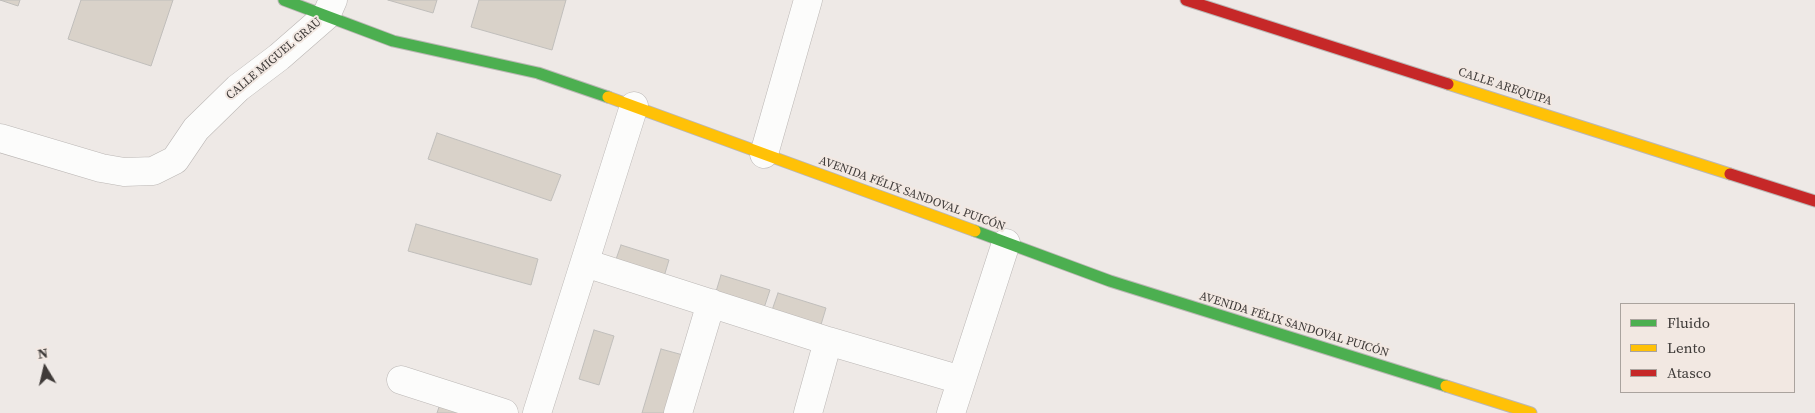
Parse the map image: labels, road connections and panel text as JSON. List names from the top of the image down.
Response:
{
  "streets": {
    "street": ["CALLE MIGUEL GRAU", "CALLE AREQUIPA", "AVENIDA FÉLIX SANDOVAL PUICÓN"]
  },
  "crossings": [
    ["CALLE MIGUEL GRAU", "AVENIDA FÉLIX SANDOVAL PUICÓN"]
  ],
  "legend": ["Fluido", "Lento", "Atasco"],
  "north": "top"
}
